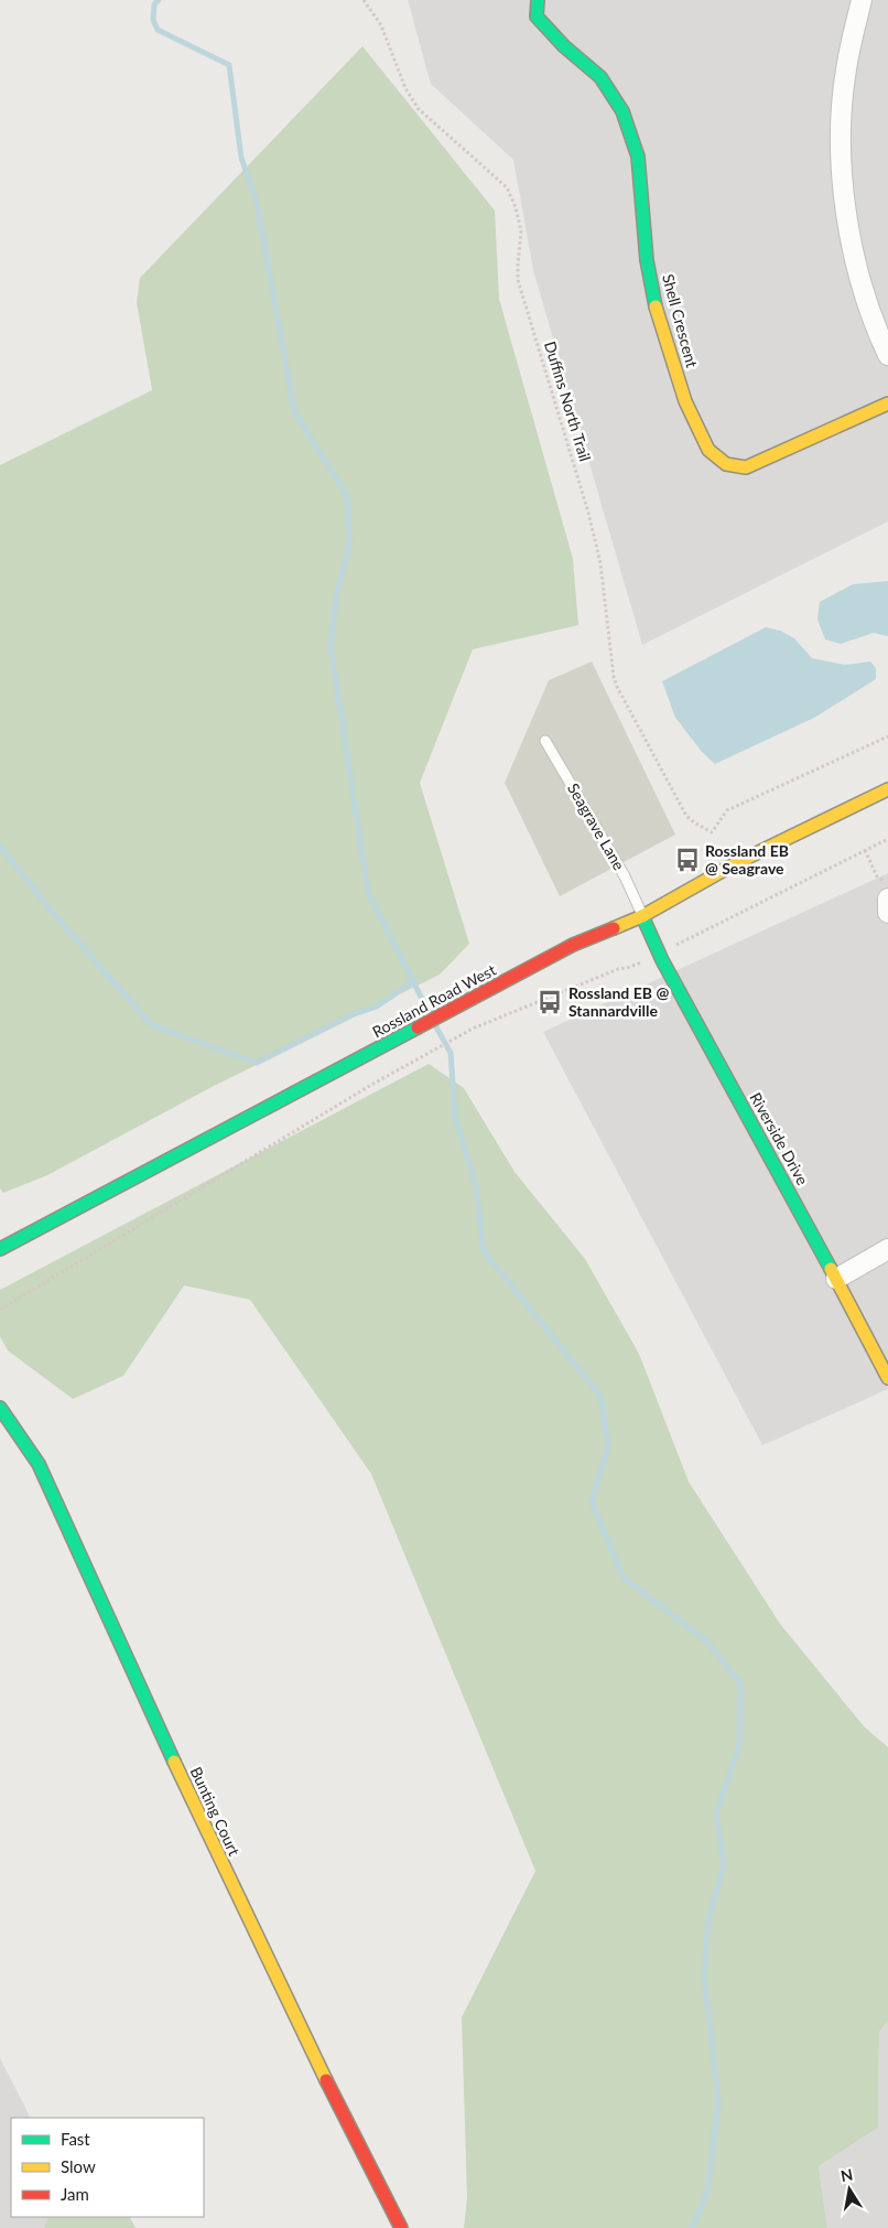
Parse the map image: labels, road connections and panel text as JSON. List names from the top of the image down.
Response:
{
  "streets": {
    "street": [
      "Shell Crescent",
      "Rossland Road West",
      "Riverside Drive",
      "Bunting Court"
    ],
    "lane": ["Seagrave Lane"],
    "path": ["Duffins North Trail"]
  },
  "crossings": [
    ["Seagrave Lane", "Rossland Road West"],
    ["Seagrave Lane", "Riverside Drive"],
    ["Rossland Road West", "Riverside Drive"]
  ],
  "places": {
    "bus stop": ["Rossland EB @ Seagrave", "Rossland EB @ Stannardville"]
  },
  "legend": ["Fast", "Slow", "Jam"],
  "north": "top"
}
